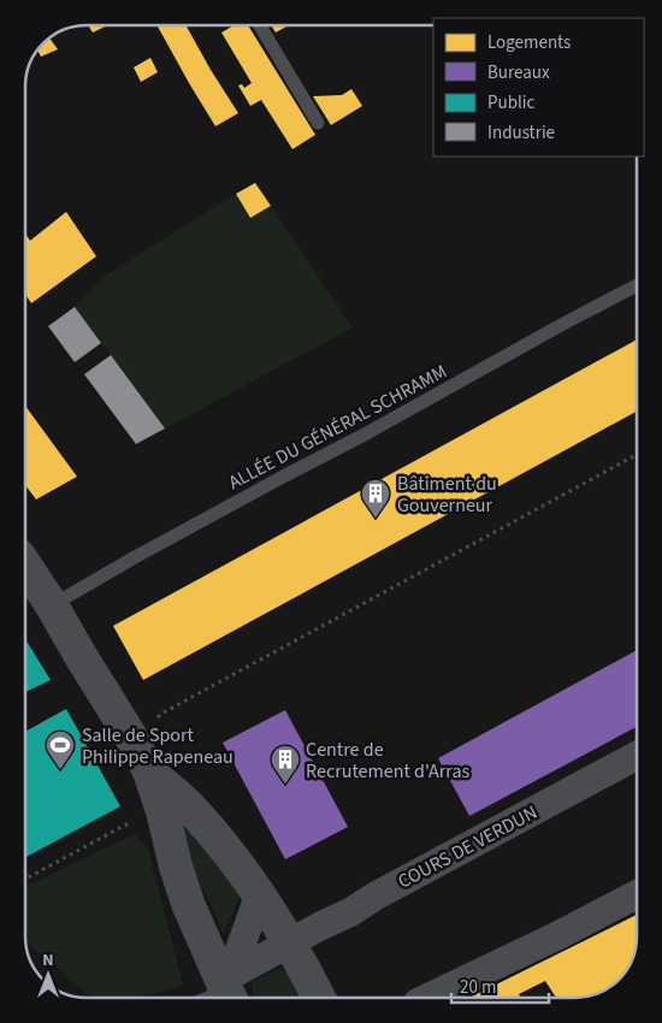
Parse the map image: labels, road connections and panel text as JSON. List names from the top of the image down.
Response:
{
  "streets": {
    "street": ["COURS DE VERDUN"],
    "lane": ["ALLÉE DU GÉNÉRAL SCHRAMM"]
  },
  "places": {
    "building": ["Bâtiment du Gouverneur", "Centre de Recrutement d'Arras"],
    "sports": ["Salle de Sport Philippe Rapeneau"]
  },
  "legend": [
    "Logements",
    "Bureaux",
    "Public",
    "Industrie"
  ],
  "scale_bar": "20 m",
  "north": "top"
}
